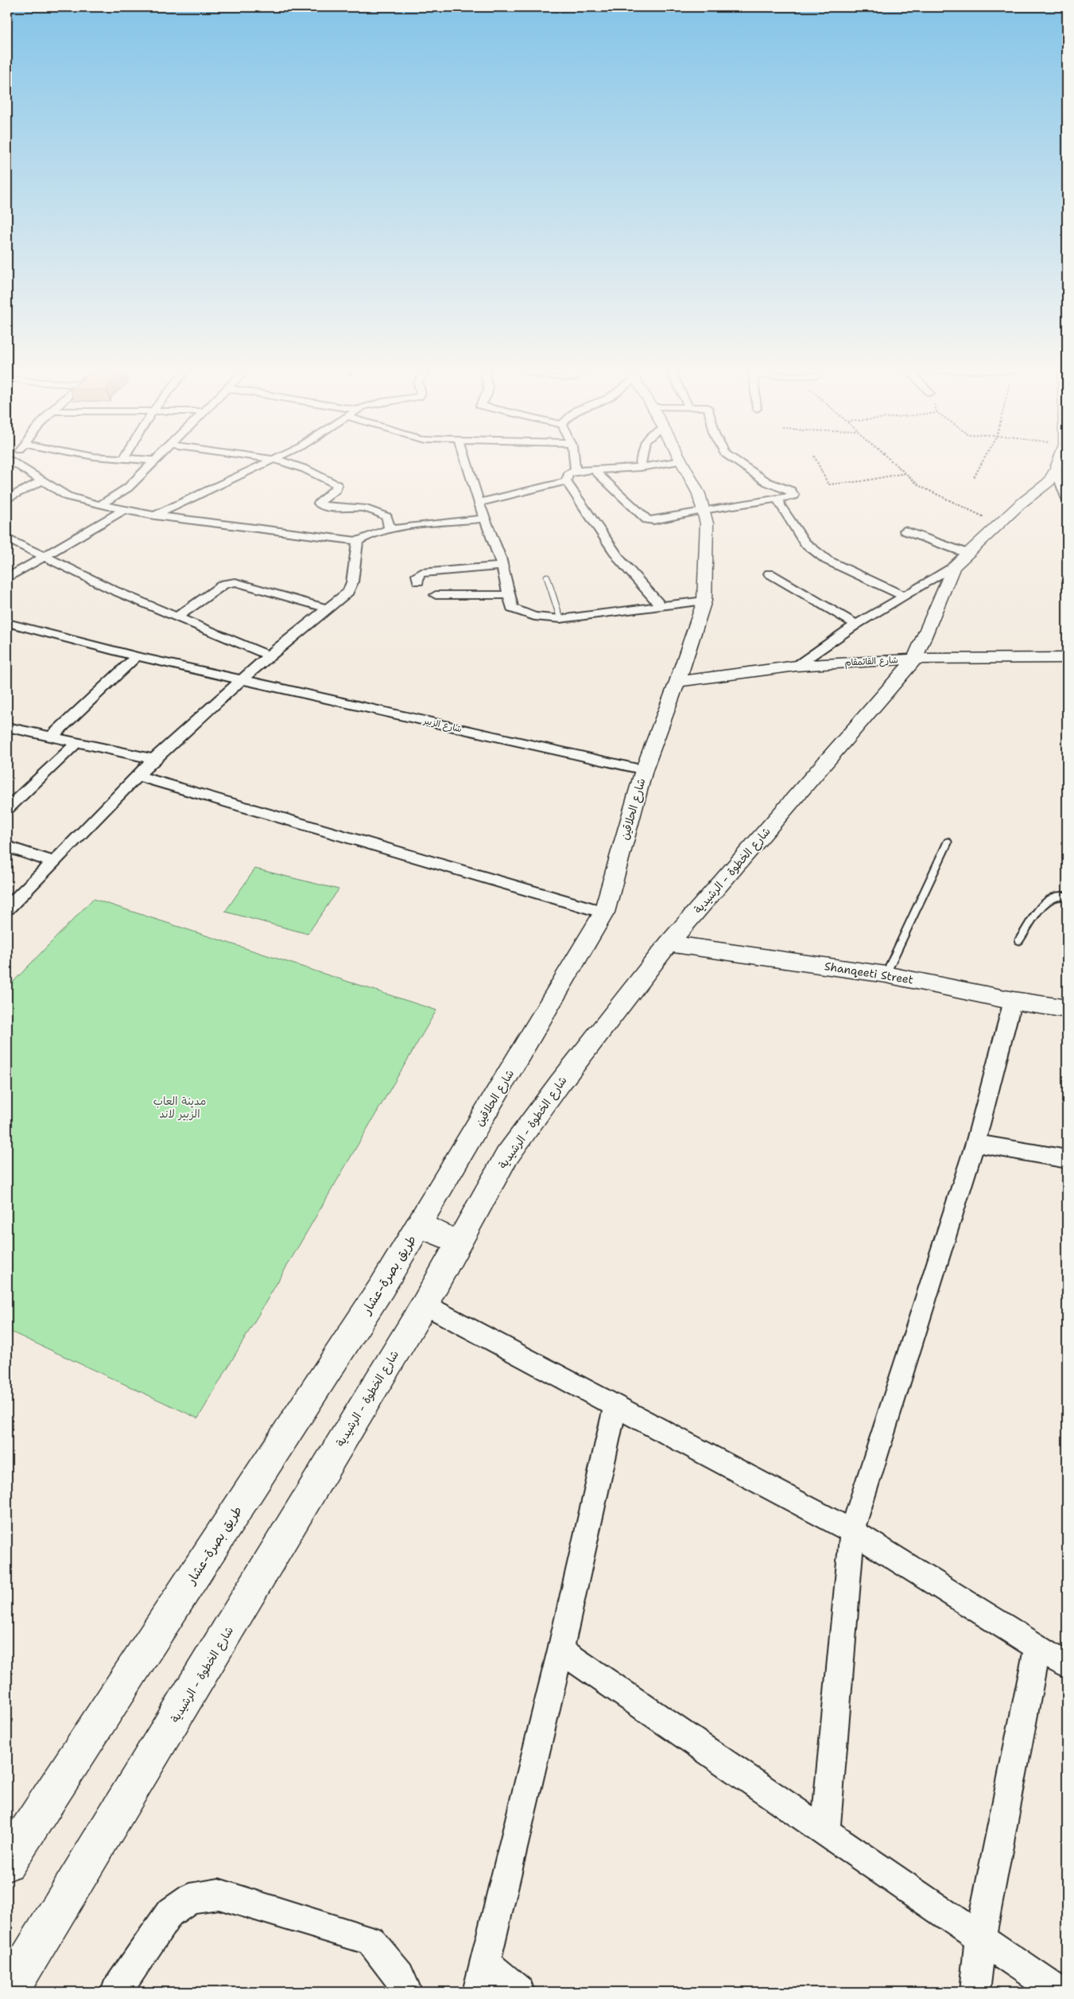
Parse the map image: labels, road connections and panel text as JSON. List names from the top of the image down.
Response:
{
  "streets": {
    "main road": [
      "شارع القائمقام",
      "شارع الحلاقين",
      "شارع الخطوة - الرشيدية",
      "Shanqeeti Street",
      "طريق بصرة-عشار"
    ],
    "street": ["شارع الزبير"]
  },
  "crossings": [
    ["شارع القائمقام", "شارع الحلاقين"],
    ["شارع القائمقام", "شارع الخطوة - الرشيدية"],
    ["شارع الزبير", "شارع الحلاقين"],
    ["شارع الحلاقين", "طريق بصرة-عشار"],
    ["شارع الخطوة - الرشيدية", "Shanqeeti Street"]
  ],
  "parks": ["مدينة العاب الزبير لاند"]
}
